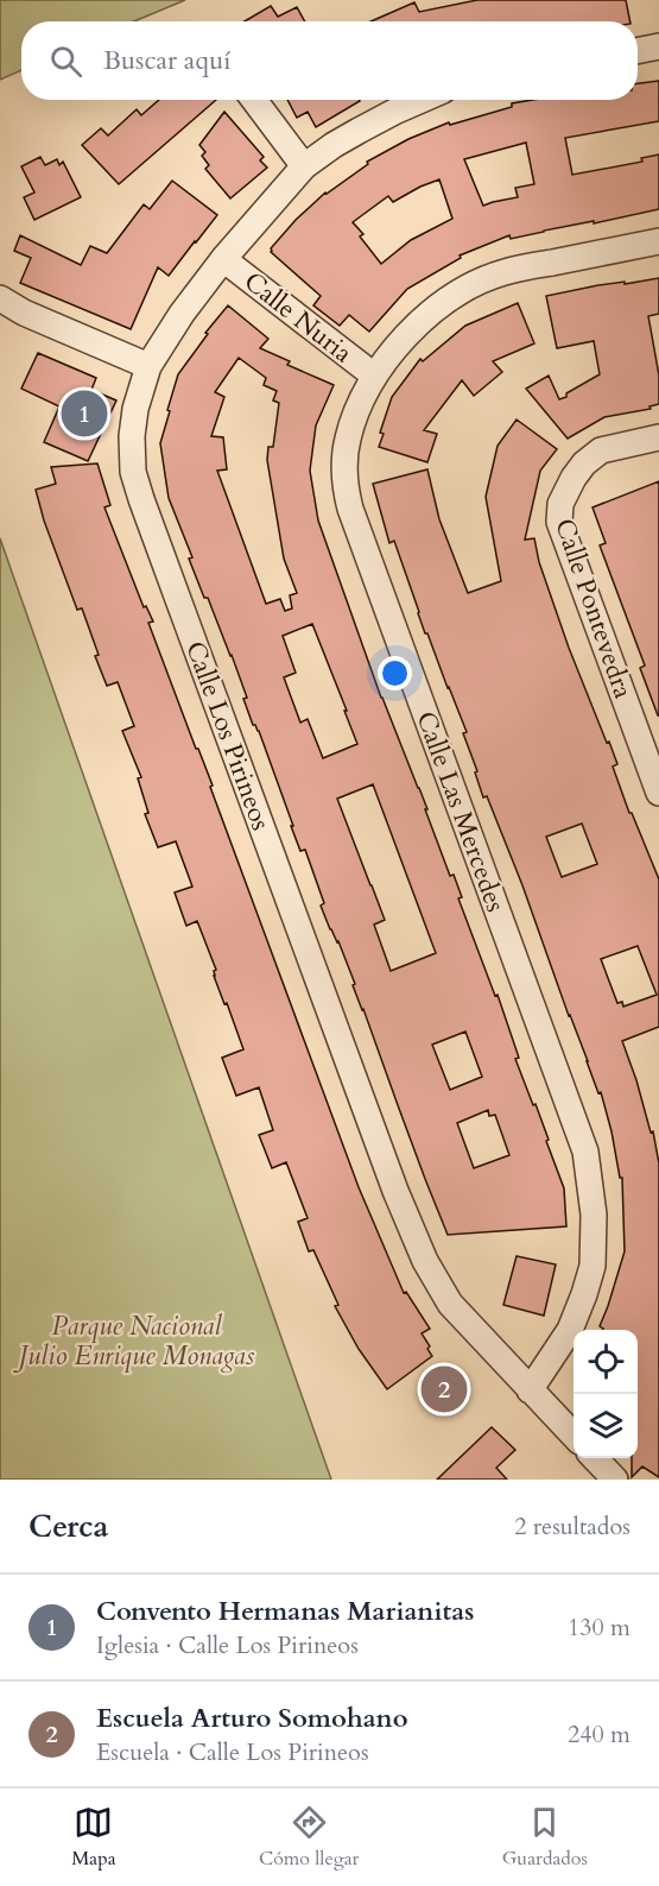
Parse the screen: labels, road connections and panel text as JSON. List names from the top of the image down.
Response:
{
  "streets": {
    "street": [
      "Calle Nuria",
      "Calle Pontevedra",
      "Calle Los Pirineos",
      "Calle Las Mercedes"
    ]
  },
  "crossings": [
    ["Calle Nuria", "Calle Los Pirineos"],
    ["Calle Nuria", "Calle Las Mercedes"],
    ["Calle Los Pirineos", "Calle Las Mercedes"]
  ],
  "parks": ["Parque Nacional Julio Enrique Monagas"],
  "page": {
    "search": "Buscar aquí",
    "pins": ["1", "2"],
    "heading": ["Cerca", "2 resultados"],
    "list": [
      {
        "mark": "1",
        "name": "Convento Hermanas Marianitas",
        "note": "Iglesia · Calle Los Pirineos",
        "value": "130 m"
      },
      {
        "mark": "2",
        "name": "Escuela Arturo Somohano",
        "note": "Escuela · Calle Los Pirineos",
        "value": "240 m"
      }
    ],
    "nav": ["Mapa", "Cómo llegar", "Guardados"]
  }
}
